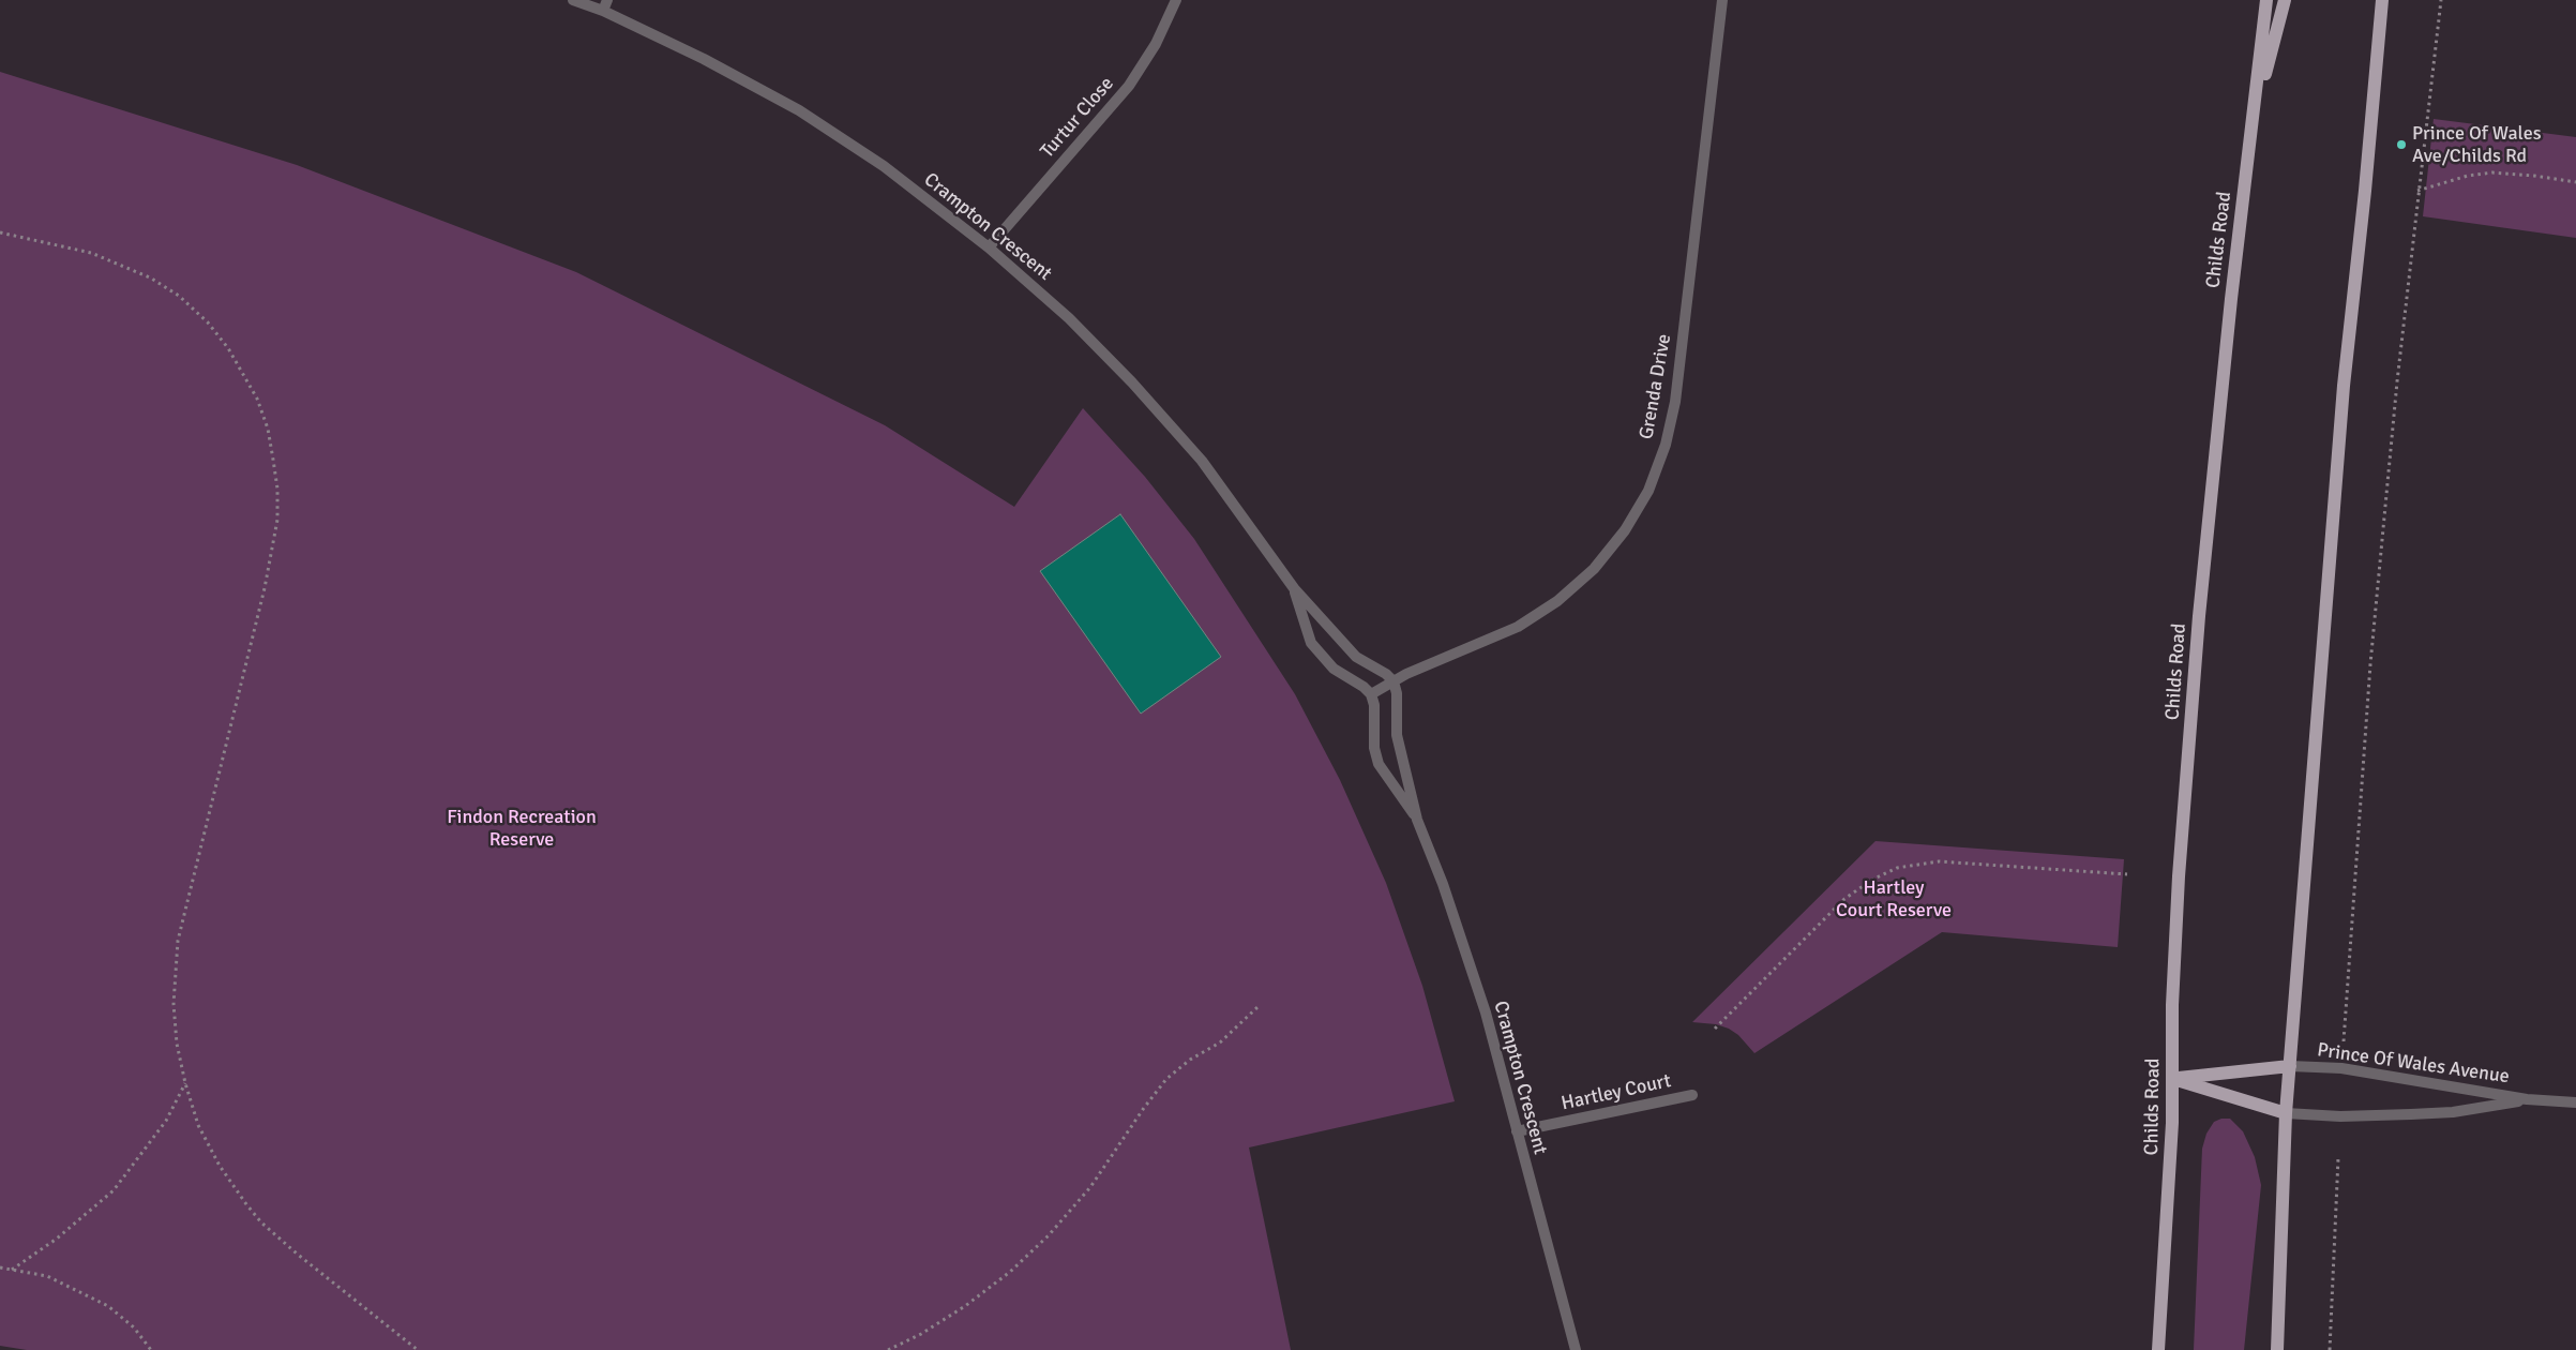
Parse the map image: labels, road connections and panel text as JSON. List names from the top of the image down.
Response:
{
  "streets": {
    "main road": ["Childs Road", "Prince Of Wales Avenue"],
    "street": [
      "Turtur Close",
      "Crampton Crescent",
      "Grenda Drive",
      "Hartley Court"
    ]
  },
  "crossings": [
    ["Turtur Close", "Crampton Crescent"],
    ["Crampton Crescent", "Grenda Drive"],
    ["Crampton Crescent", "Hartley Court"],
    ["Childs Road", "Prince Of Wales Avenue"]
  ],
  "parks": ["Findon Recreation Reserve", "Hartley Court Reserve"],
  "places": ["Prince Of Wales Ave/Childs Rd"]
}
